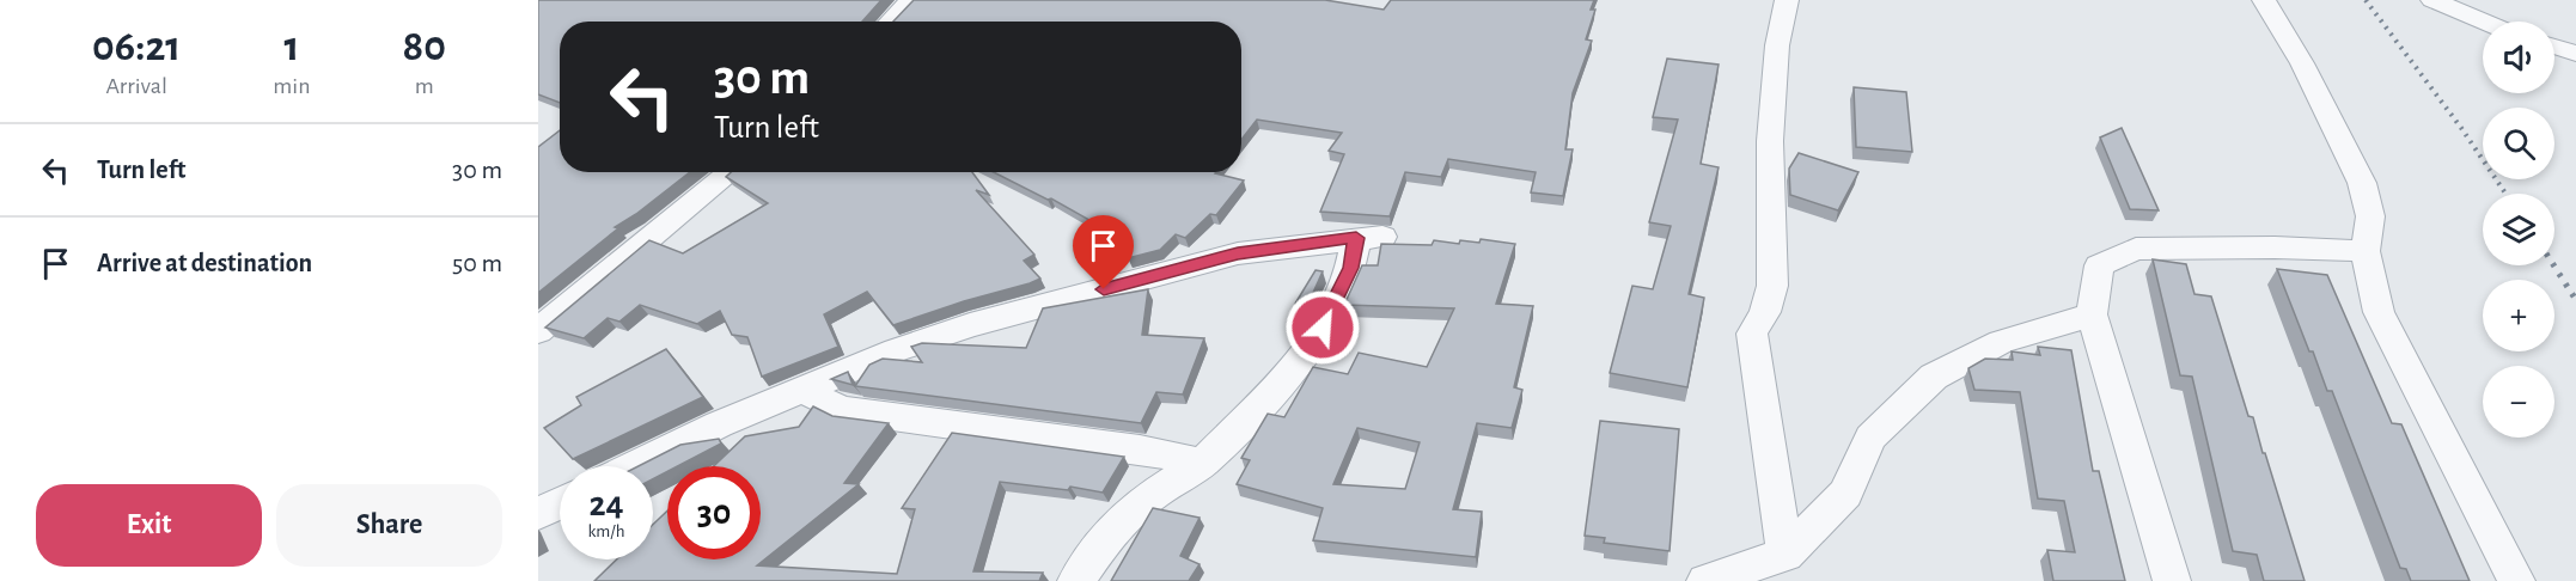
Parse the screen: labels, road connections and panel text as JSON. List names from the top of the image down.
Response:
{
  "page": {
    "eta": [
      "06:21",
      "Arrival",
      "1",
      "min",
      "80",
      "m"
    ],
    "map_buttons": ["+", "−"],
    "turn": ["30 m", "Turn left"],
    "list": [
      {
        "name": "Turn left",
        "value": "30 m"
      },
      {
        "name": "Arrive at destination",
        "value": "50 m"
      }
    ],
    "speed": "24 km/h",
    "limit": "30",
    "buttons": ["Exit", "Share"]
  }
}
